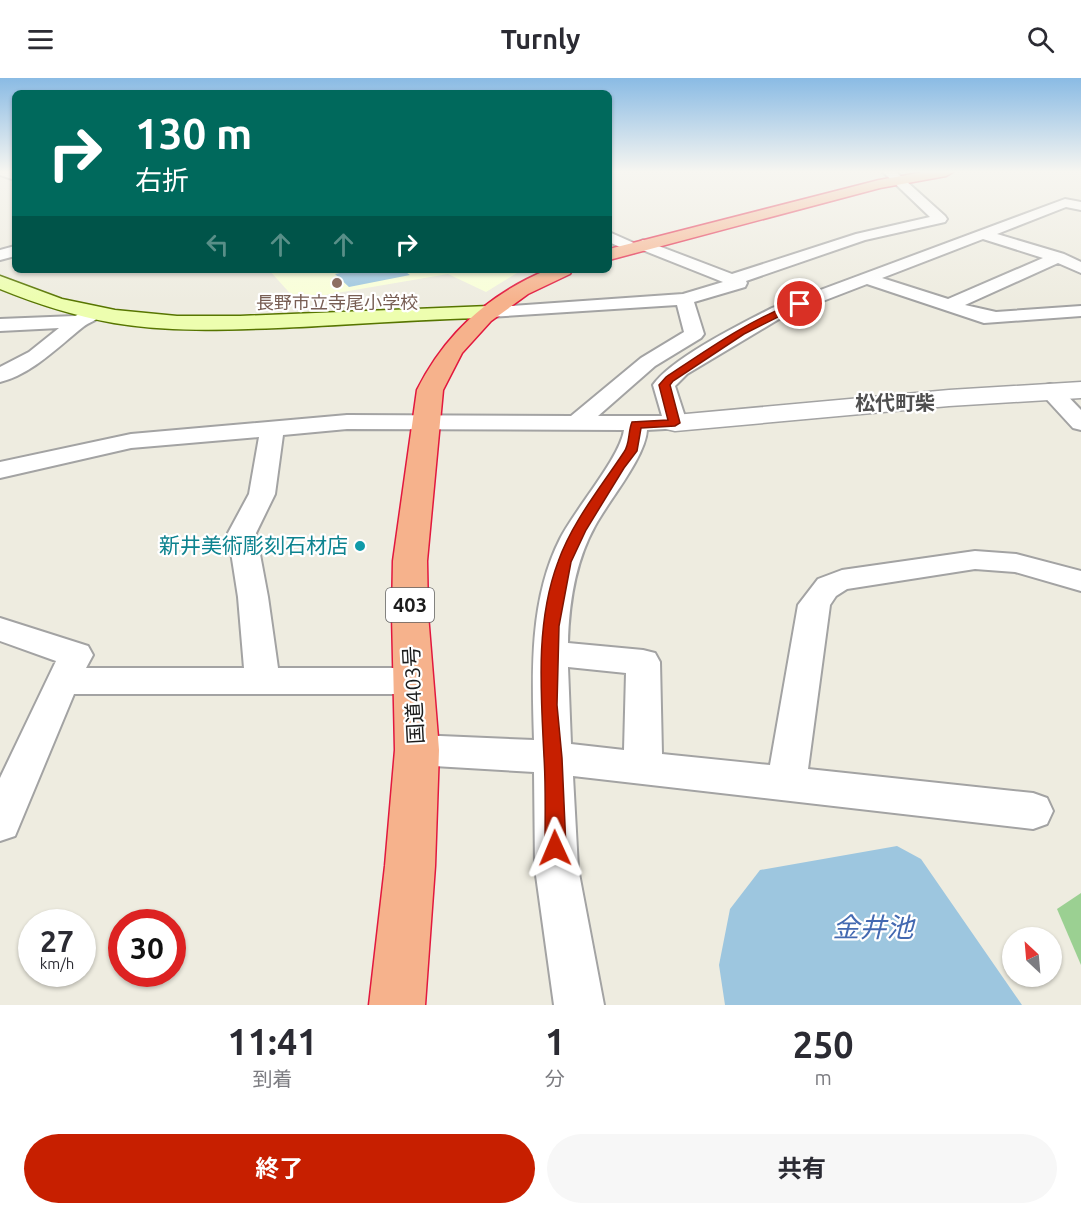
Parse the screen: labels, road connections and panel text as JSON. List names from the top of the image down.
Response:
{
  "streets": {
    "highway": ["403", "国道403号"]
  },
  "districts": ["松代町柴"],
  "water": ["金井池"],
  "places": ["長野市立寺尾小学校", "新井美術彫刻石材店"],
  "north": "top left",
  "page": {
    "header": "Turnly",
    "turn": ["130 m", "右折"],
    "speed": "27 km/h",
    "limit": "30",
    "eta": [
      "11:41",
      "到着",
      "1",
      "分",
      "250",
      "m"
    ],
    "buttons": ["終了", "共有"]
  }
}
